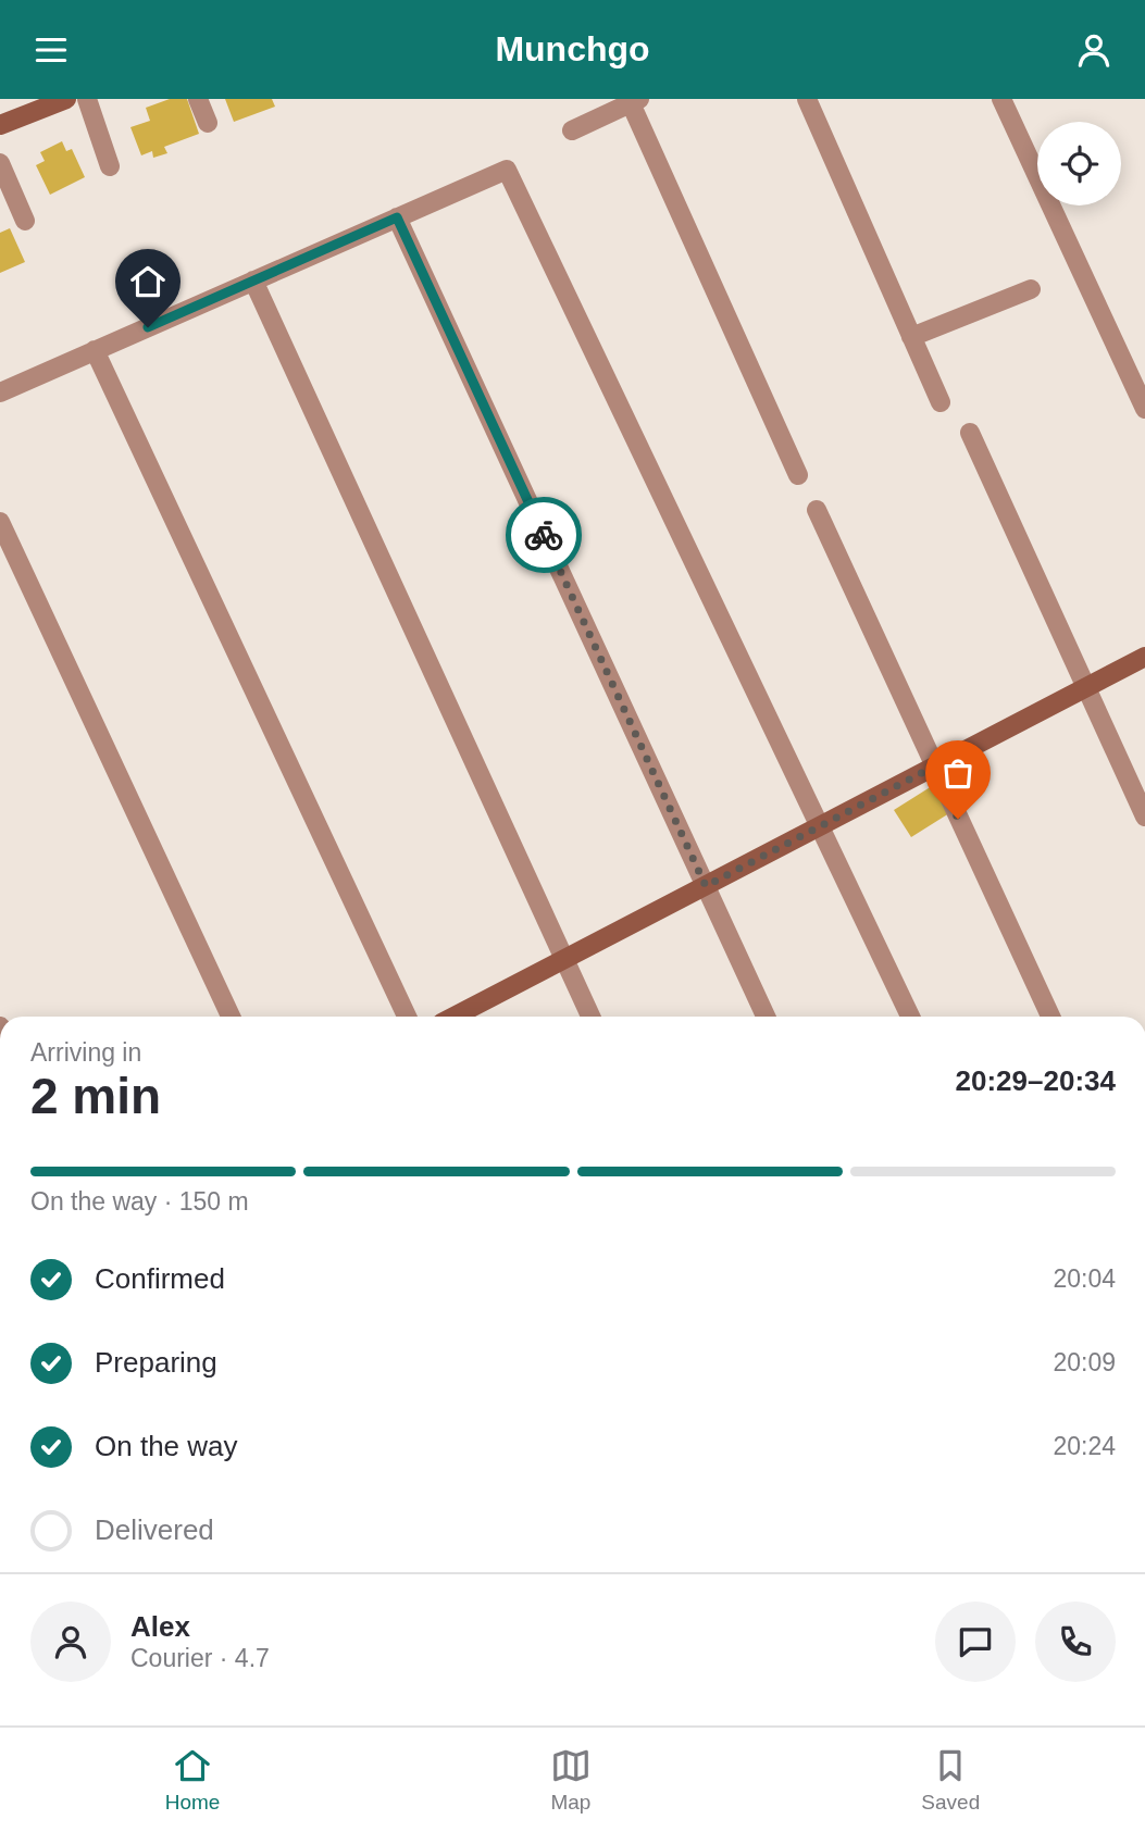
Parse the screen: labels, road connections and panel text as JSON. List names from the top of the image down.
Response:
{
  "page": {
    "header": "Munchgo",
    "heading": ["2 min", "Arriving in", "20:29–20:34"],
    "panel": ["Alex", "Courier · 4.7"],
    "bar": "On the way · 150 m",
    "list": [
      ["Confirmed", "20:04"],
      ["Preparing", "20:09"],
      ["On the way", "20:24"],
      "Delivered"
    ],
    "tabs": ["Home", "Map", "Saved"]
  }
}
